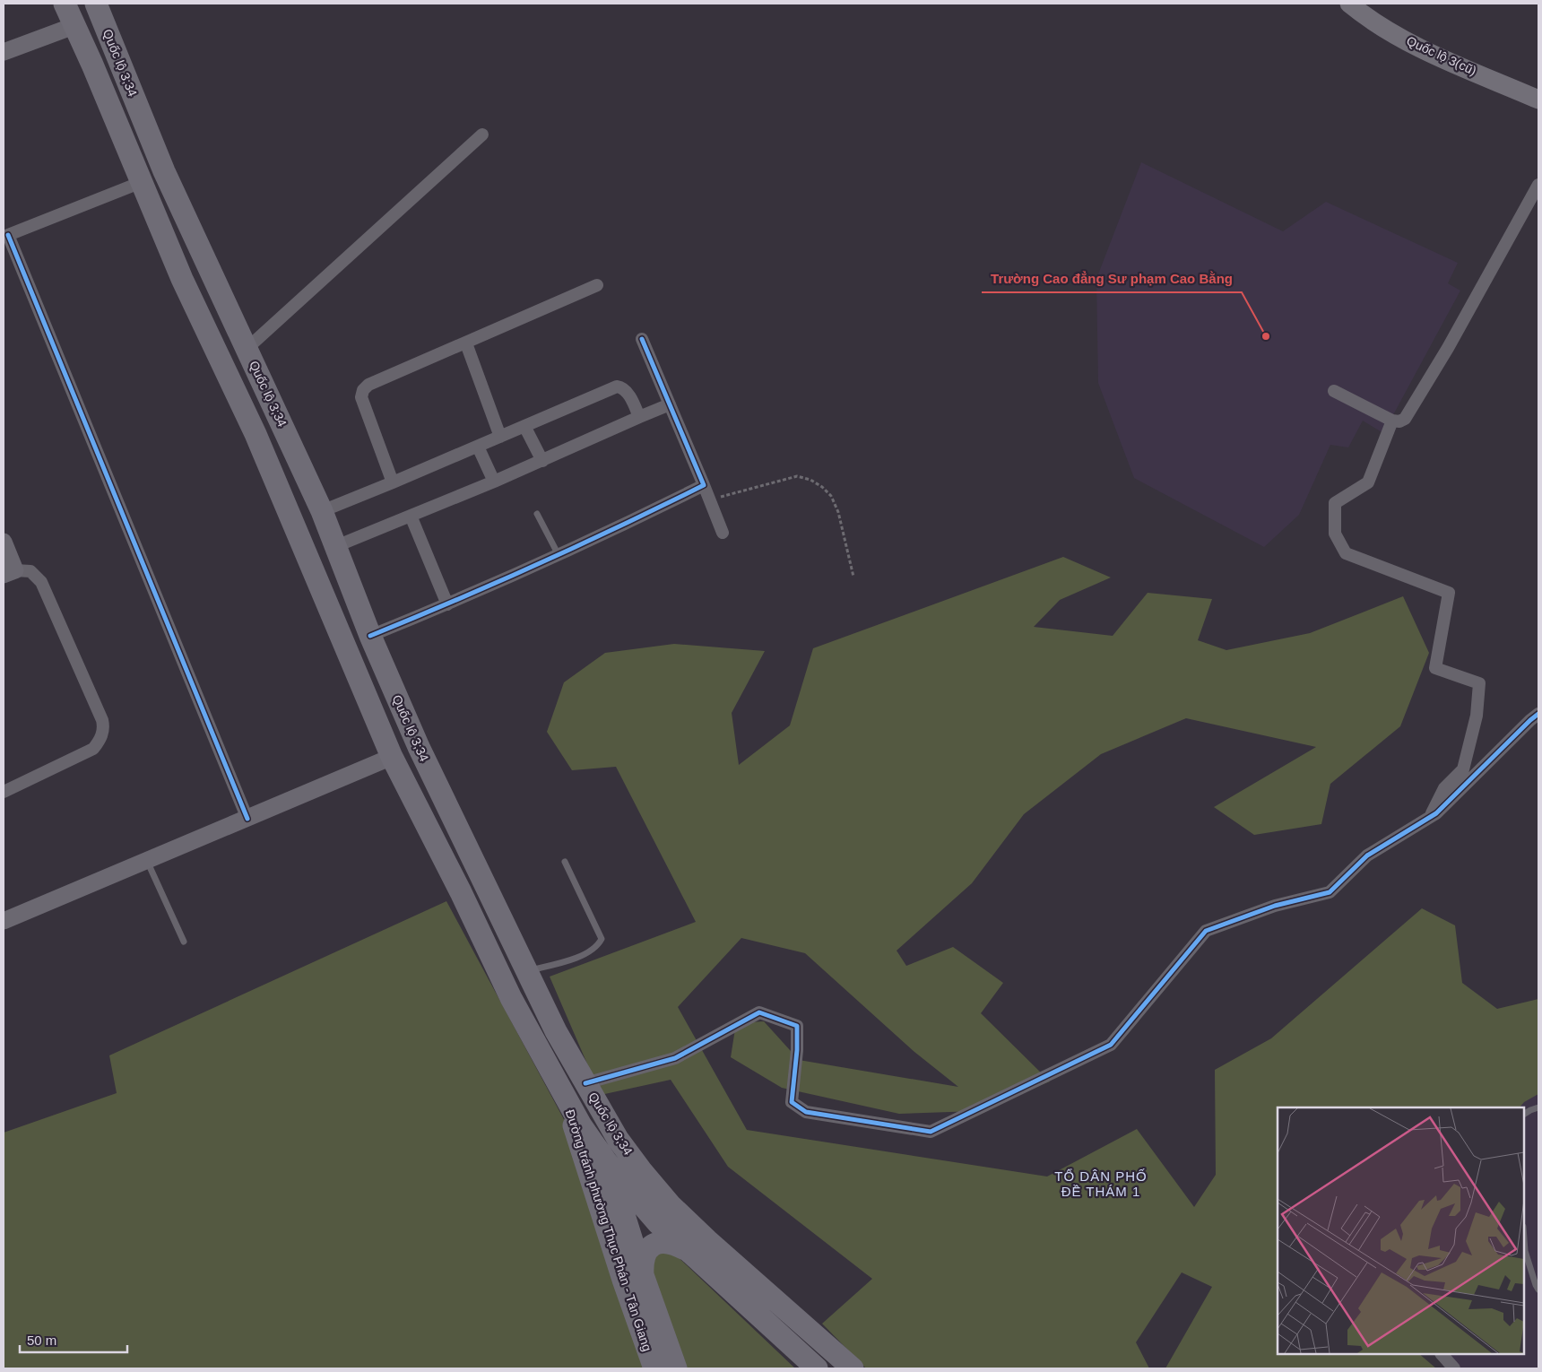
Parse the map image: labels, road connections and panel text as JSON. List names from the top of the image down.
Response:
{
  "streets": {
    "highway": ["Quốc lộ 3;34", "Đường tránh phường Thục Phán - Tân Giang"],
    "main road": ["Quốc lộ 3(cũ)"]
  },
  "crossings": [
    ["Quốc lộ 3;34", "Đường tránh phường Thục Phán - Tân Giang"]
  ],
  "districts": ["TỔ DÂN PHỐ ĐỀ THÁM 1"],
  "places": ["Trường Cao đẳng Sư phạm Cao Bằng"],
  "scale_bar": "50 m"
}
